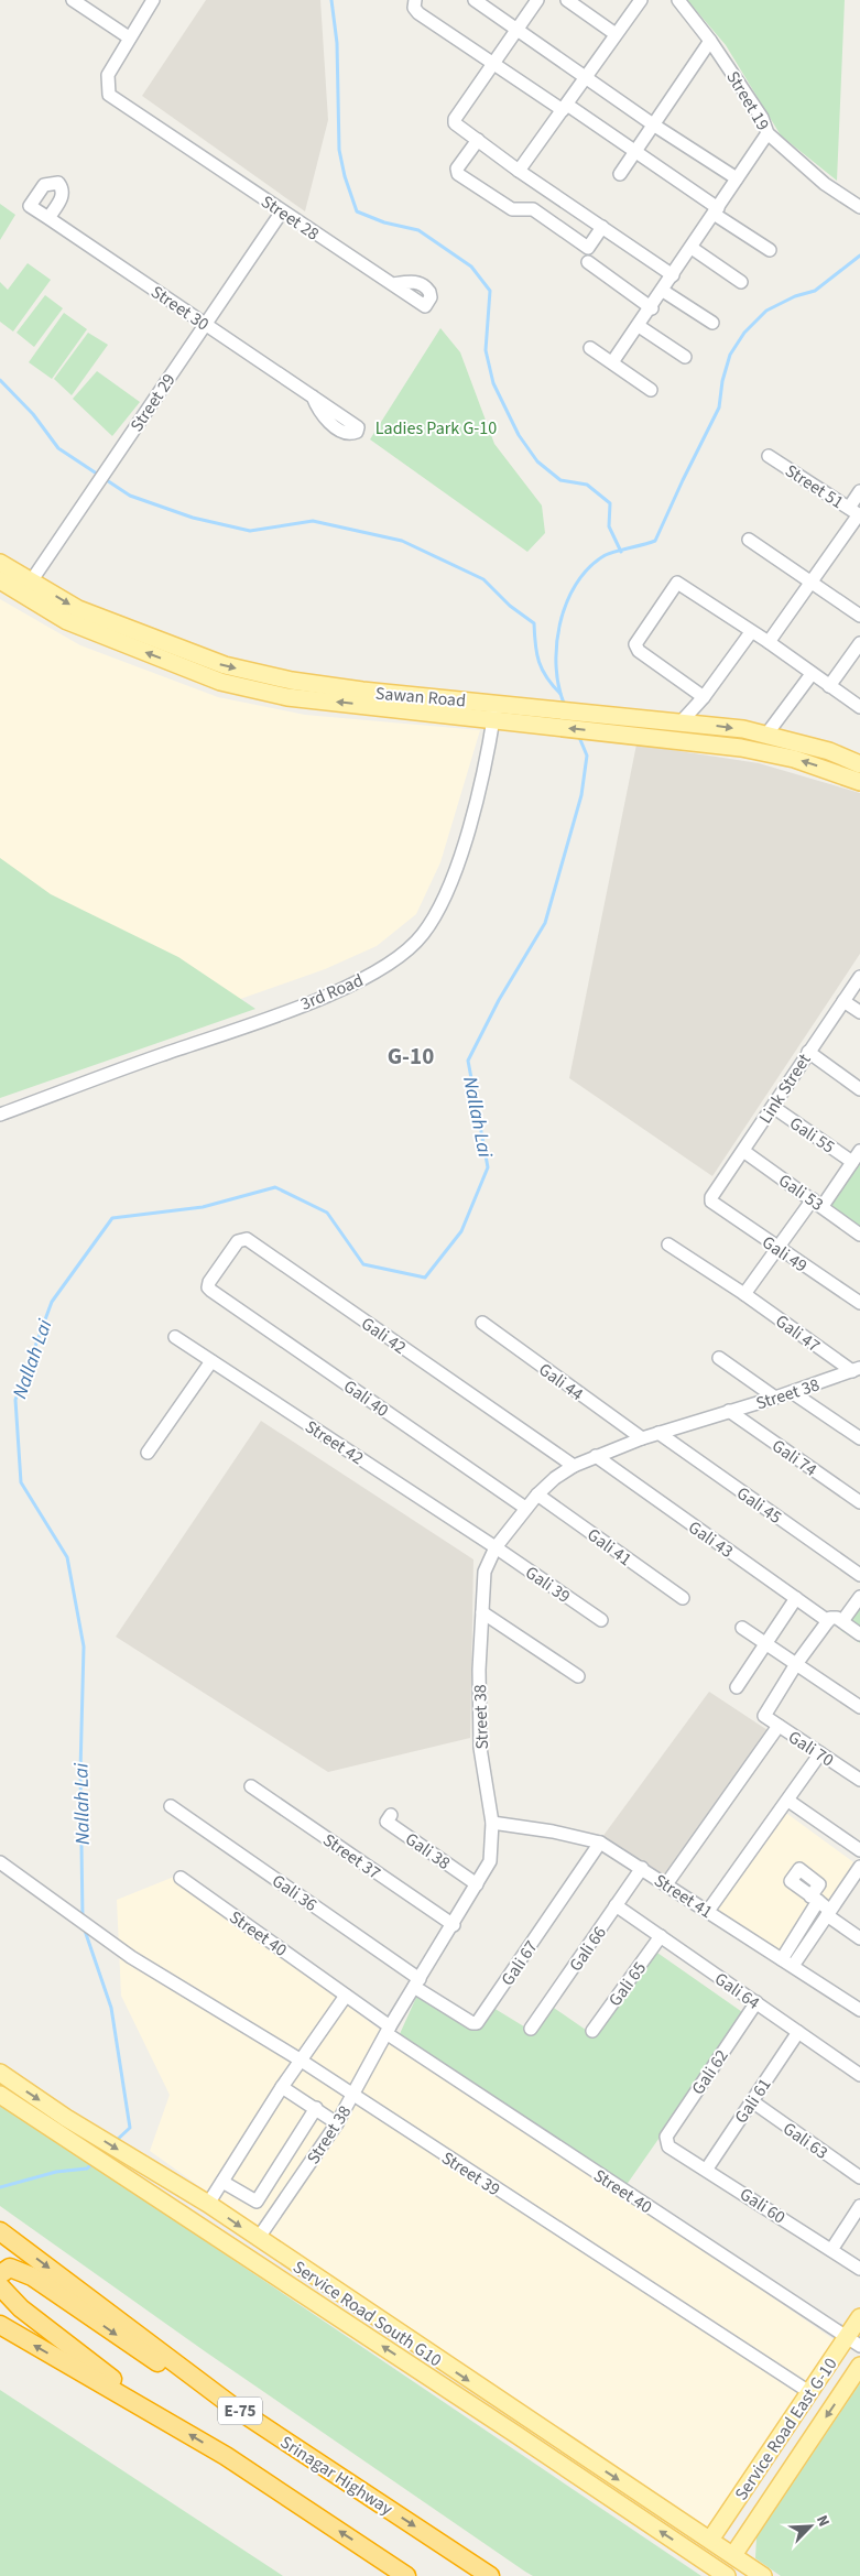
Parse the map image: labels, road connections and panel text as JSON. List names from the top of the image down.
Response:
{
  "streets": {
    "highway": ["E-75", "Srinagar Highway"],
    "main road": ["Sawan Road", "Service Road South G10", "Service Road East G-10"],
    "street": [
      "Street 19",
      "Street 28",
      "Street 30",
      "Street 29",
      "Street 51",
      "3rd Road",
      "Link Street",
      "Gali 55",
      "Gali 53",
      "Gali 49",
      "Gali 47",
      "Gali 42",
      "Gali 44",
      "Street 38",
      "Gali 40",
      "Street 42",
      "Gali 74",
      "Gali 45",
      "Gali 43",
      "Gali 41",
      "Gali 39",
      "Gali 70",
      "Gali 38",
      "Street 37",
      "Gali 36",
      "Street 41",
      "Street 40",
      "Gali 66",
      "Gali 67",
      "Gali 65",
      "Gali 64",
      "Gali 62",
      "Gali 61",
      "Gali 63",
      "Street 39",
      "Gali 60"
    ]
  },
  "crossings": [
    ["Street 28", "Street 29"],
    ["Street 30", "Street 29"],
    ["Street 29", "Sawan Road"],
    ["Sawan Road", "3rd Road"],
    ["Link Street", "Gali 55"],
    ["Link Street", "Gali 53"],
    ["Link Street", "Gali 49"],
    ["Gali 47", "Street 38"],
    ["Gali 42", "Street 38"],
    ["Gali 42", "Gali 40"],
    ["Gali 44", "Street 38"],
    ["Street 38", "Gali 40"],
    ["Street 38", "Street 42"],
    ["Street 38", "Gali 74"],
    ["Street 38", "Gali 45"],
    ["Street 38", "Gali 43"],
    ["Street 38", "Gali 41"],
    ["Street 38", "Gali 39"],
    ["Street 38", "Gali 38"],
    ["Street 38", "Street 37"],
    ["Street 38", "Gali 36"],
    ["Street 38", "Street 41"],
    ["Street 38", "Street 40"],
    ["Street 38", "Gali 67"],
    ["Street 38", "Street 39"],
    ["Street 38", "Service Road South G10"],
    ["Street 42", "Gali 39"],
    ["Gali 36", "Gali 67"],
    ["Street 41", "Gali 66"],
    ["Street 41", "Gali 67"],
    ["Street 40", "Service Road East G-10"],
    ["Gali 66", "Gali 64"],
    ["Gali 65", "Gali 64"],
    ["Gali 64", "Gali 62"],
    ["Gali 64", "Gali 61"],
    ["Gali 62", "Gali 60"],
    ["Gali 61", "Gali 63"],
    ["Gali 61", "Gali 60"],
    ["Street 39", "Service Road East G-10"],
    ["Service Road South G10", "Service Road East G-10"]
  ],
  "districts": ["G-10"],
  "water": ["Nallah Lai"],
  "parks": ["Ladies Park G-10"],
  "north": "top right"
}
